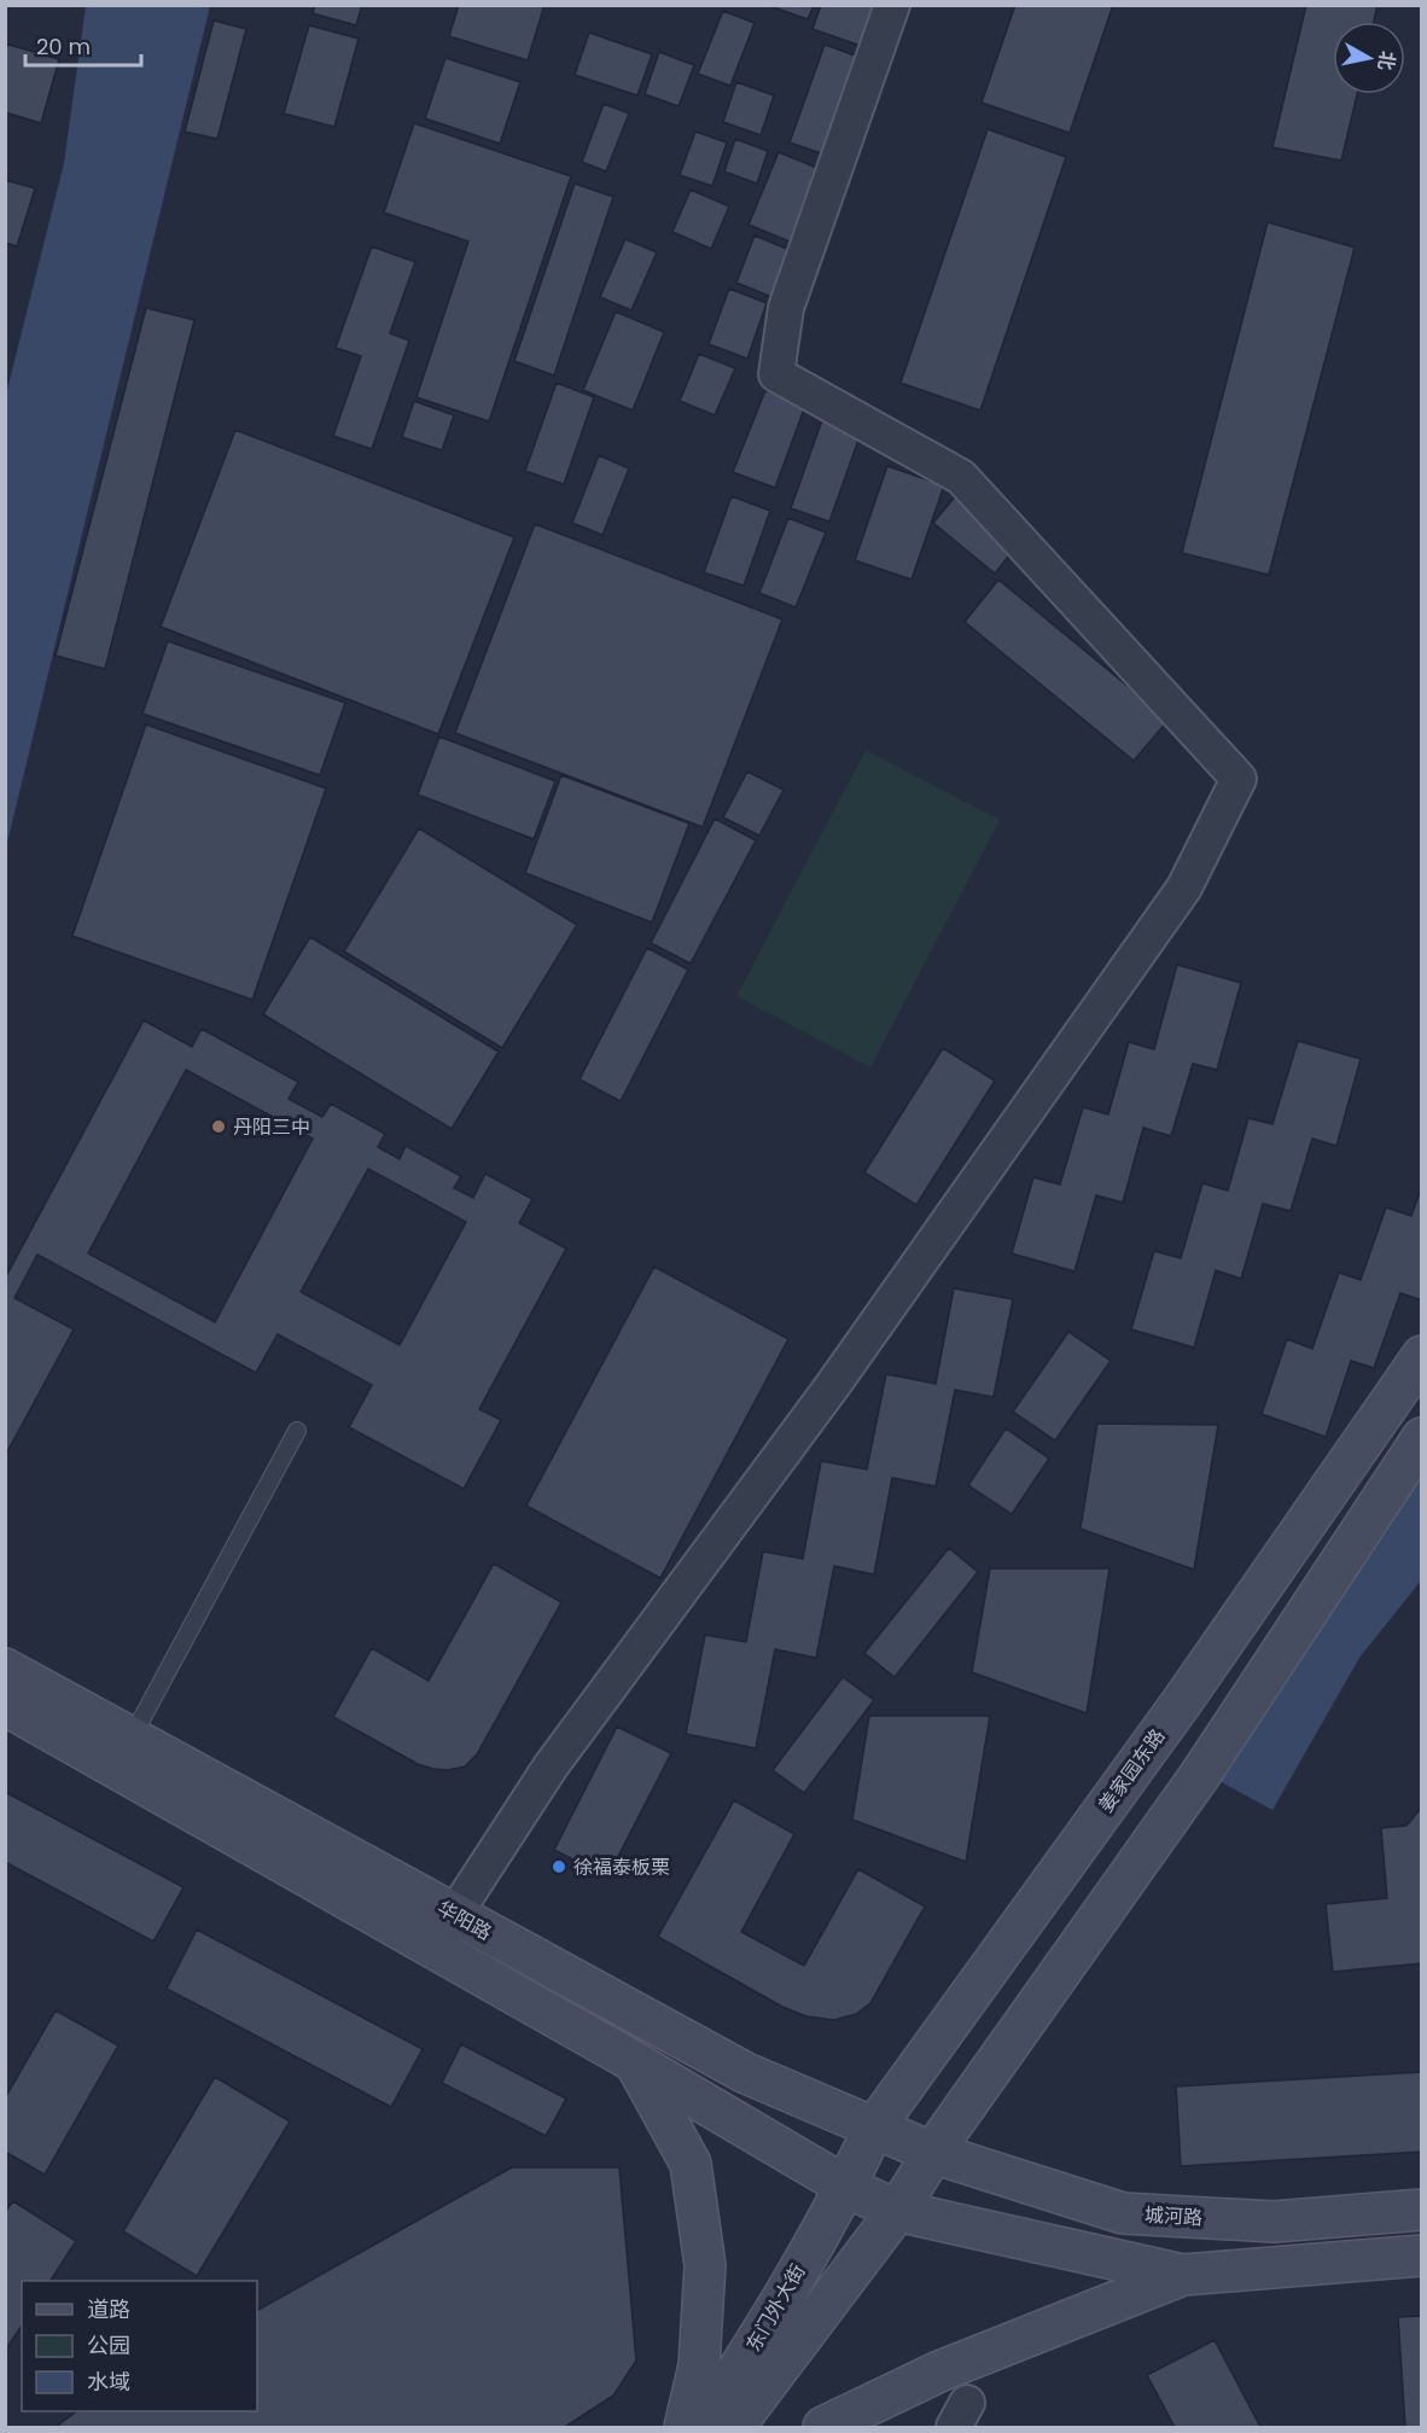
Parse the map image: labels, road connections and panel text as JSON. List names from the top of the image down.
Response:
{
  "streets": {
    "main road": [
      "姜家园东路",
      "华阳路",
      "城河路",
      "东门外大街"
    ]
  },
  "crossings": [
    ["姜家园东路", "华阳路"],
    ["姜家园东路", "东门外大街"],
    ["华阳路", "城河路"],
    ["华阳路", "东门外大街"]
  ],
  "places": ["丹阳三中", "徐福泰板栗"],
  "legend": ["道路", "公园", "水域"],
  "scale_bar": "20 m",
  "north": "right"
}
